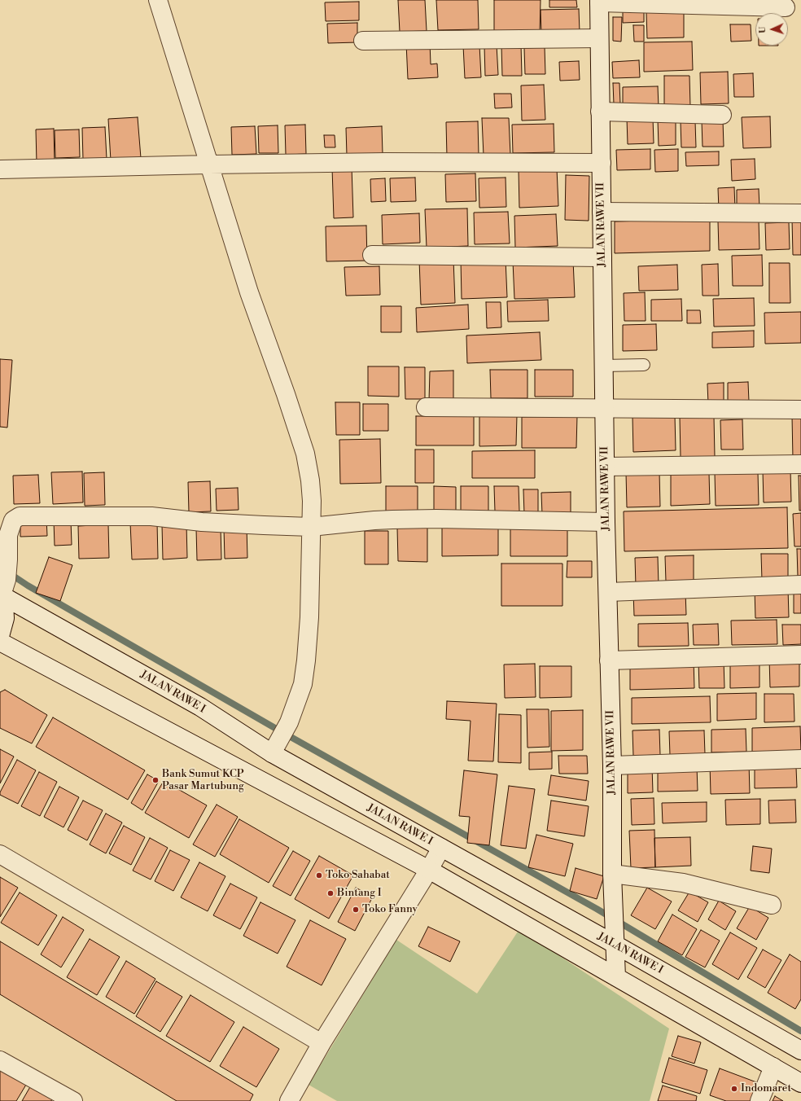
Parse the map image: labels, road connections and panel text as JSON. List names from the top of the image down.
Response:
{
  "streets": {
    "street": ["JALAN RAWE VII", "JALAN RAWE I"]
  },
  "crossings": [
    ["JALAN RAWE VII", "JALAN RAWE I"]
  ],
  "places": [
    "Bank Sumut KCP Pasar Martubung",
    "Toko Sahabat",
    "Bintang I",
    "Toko Fanny",
    "Indomaret"
  ],
  "north": "left"
}
